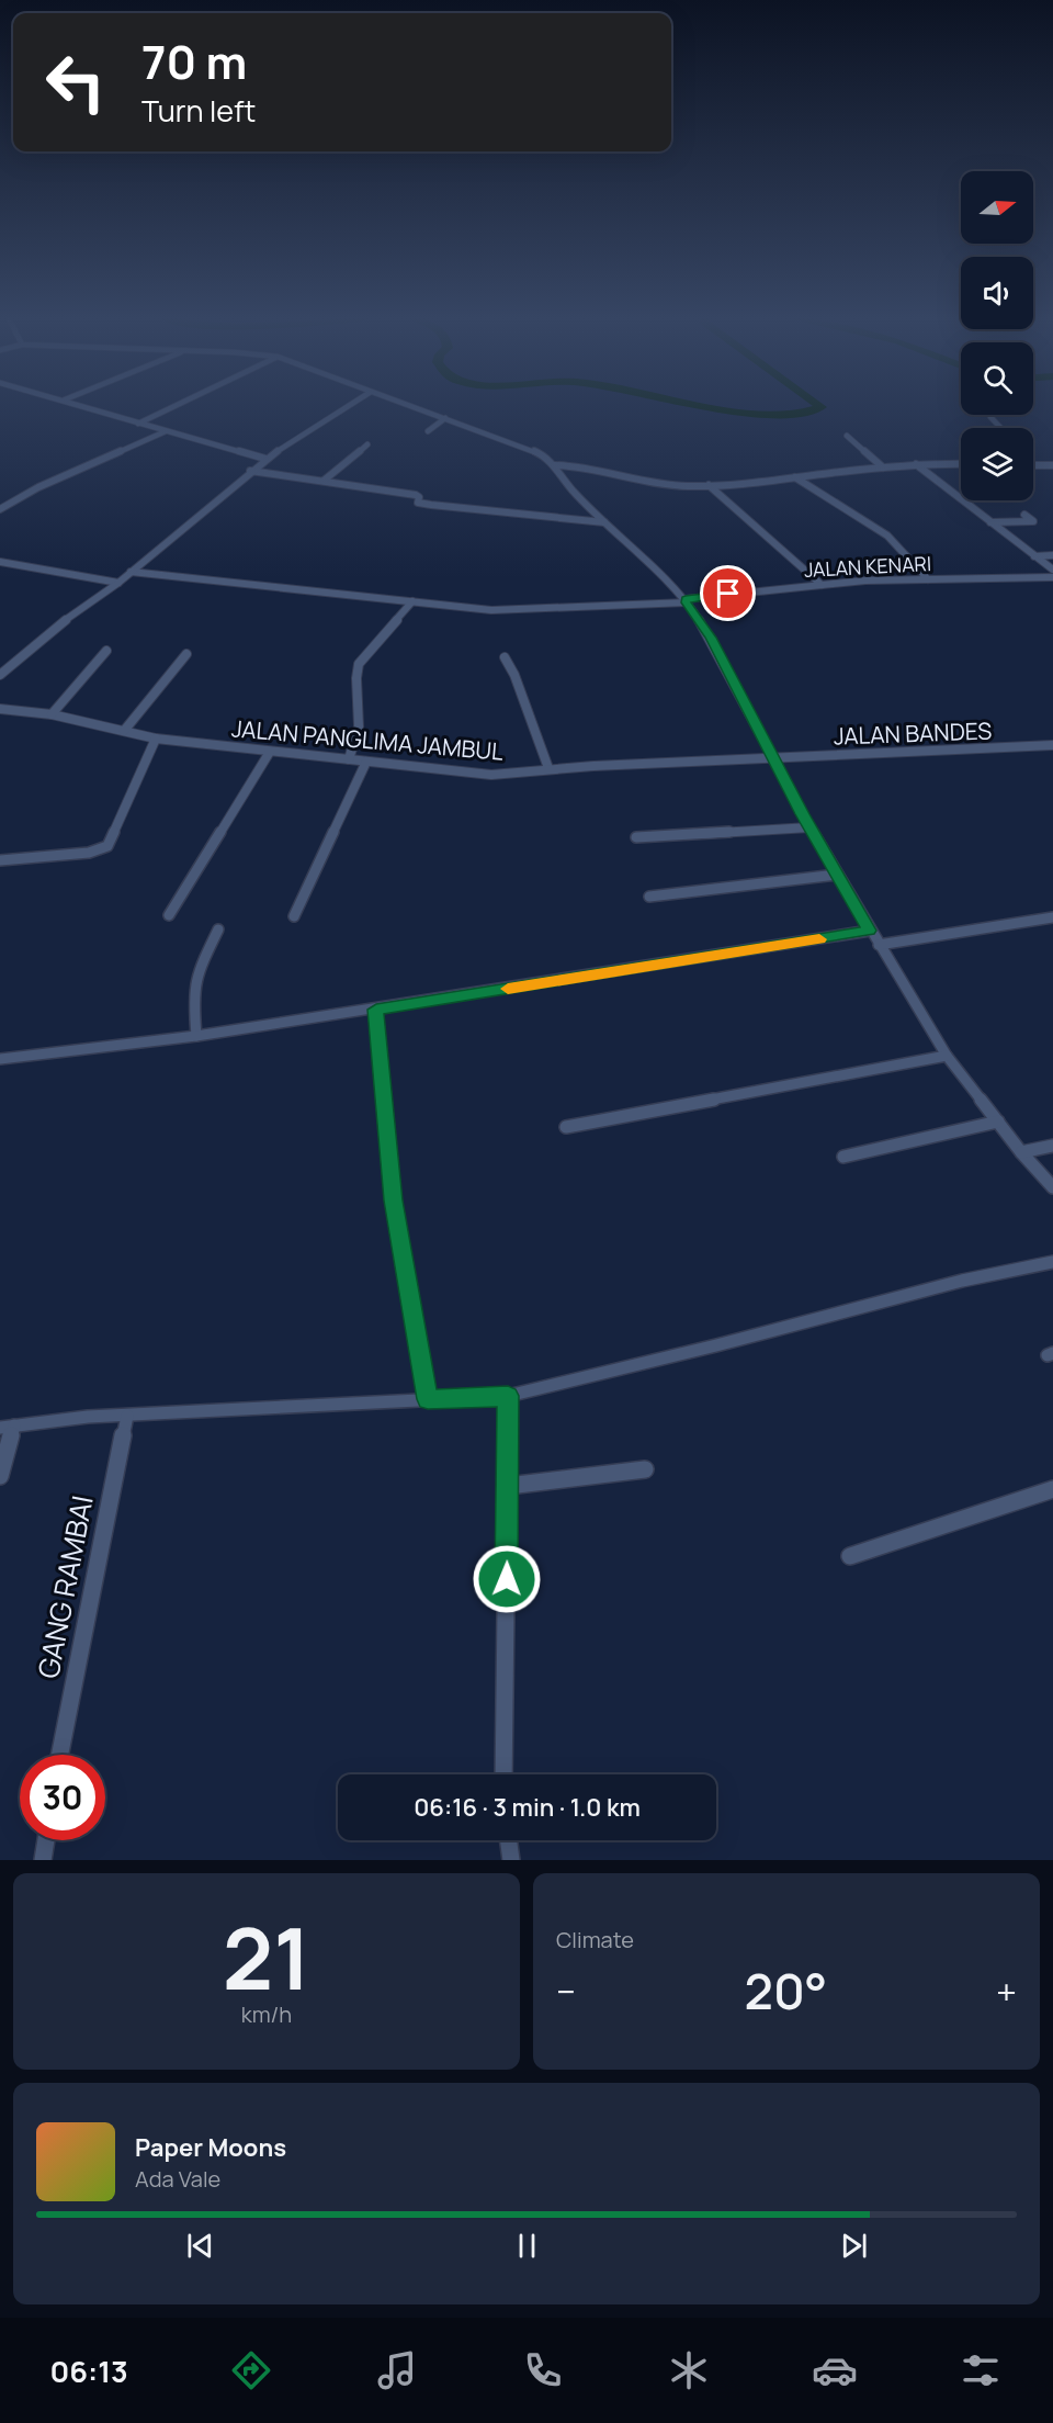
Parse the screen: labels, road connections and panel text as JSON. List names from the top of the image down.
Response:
{
  "streets": {
    "street": [
      "JALAN KENARI",
      "JALAN BANDES",
      "JALAN PANGLIMA JAMBUL",
      "GANG RAMBAI"
    ]
  },
  "crossings": [
    ["JALAN BANDES", "JALAN PANGLIMA JAMBUL"]
  ],
  "north": "right",
  "page": {
    "turn": ["70 m", "Turn left"],
    "limit": "30",
    "trip": "06:16 · 3 min · 1.0 km",
    "tile": [
      ["21", "km/h"],
      "Climate"
    ],
    "heat": ["−", "20°", "+"],
    "song": ["Paper Moons", "Ada Vale"],
    "tabs": "06:13"
  }
}
